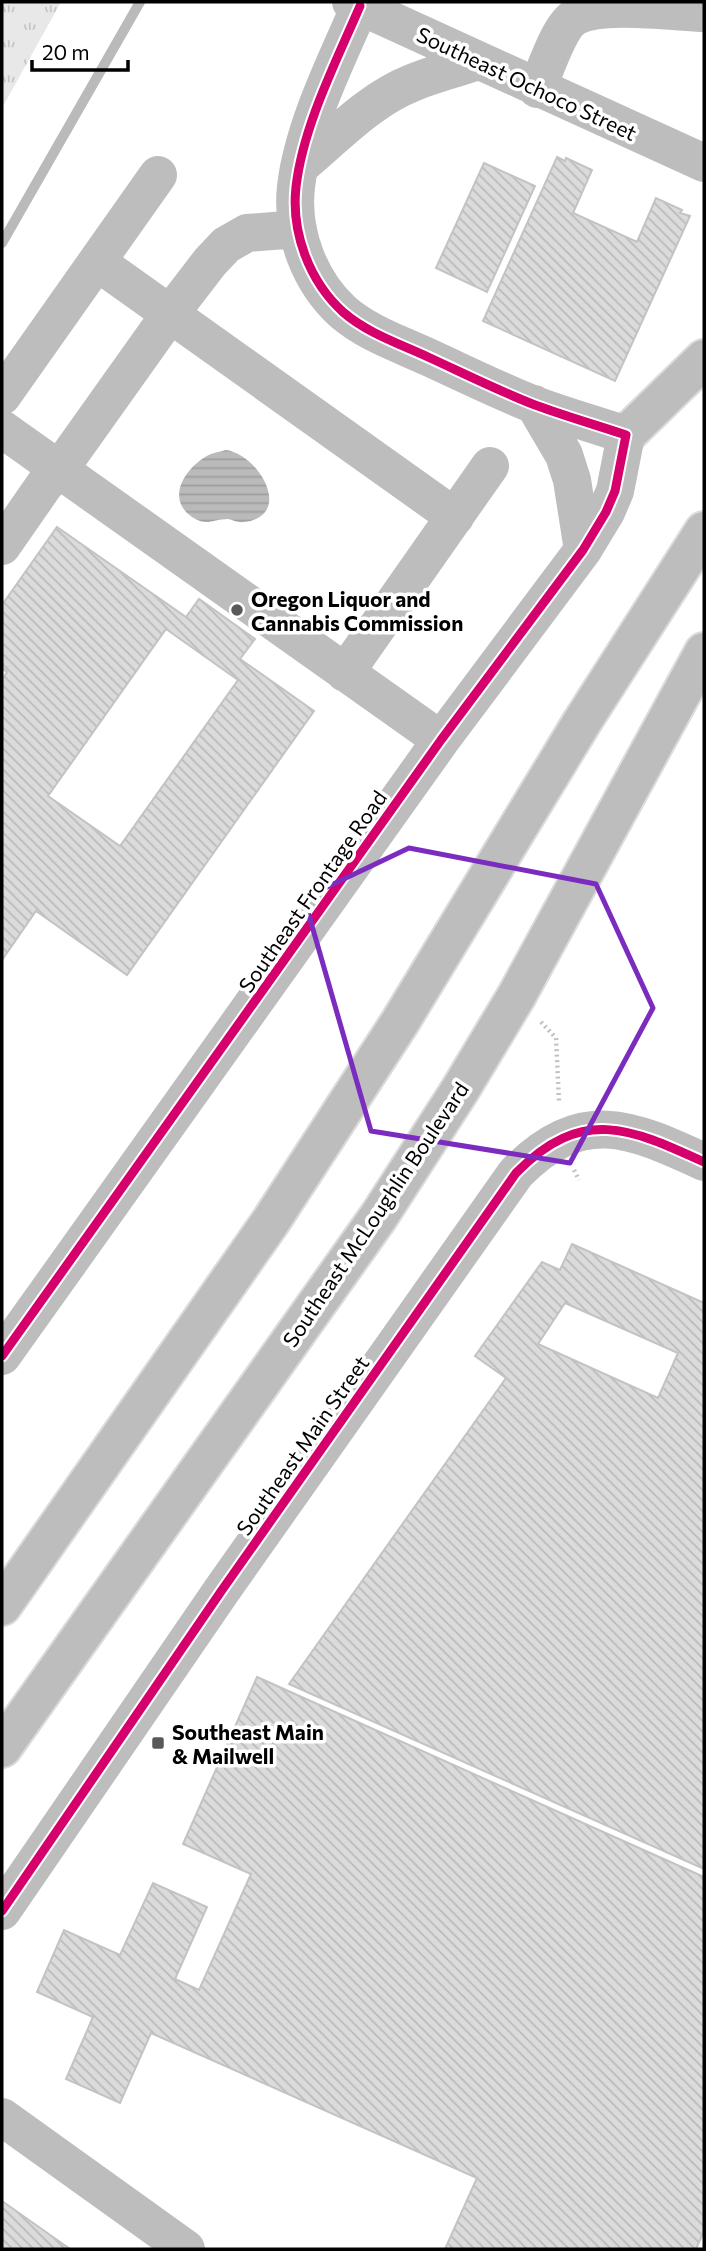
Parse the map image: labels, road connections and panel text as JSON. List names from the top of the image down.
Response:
{
  "streets": {
    "main road": [
      "Southeast Ochoco Street",
      "Southeast Frontage Road",
      "Southeast McLoughlin Boulevard",
      "Southeast Main Street"
    ]
  },
  "places": {
    "other": ["Oregon Liquor and Cannabis Commission"],
    "transit": ["Southeast Main & Mailwell"]
  },
  "scale_bar": "20 m"
}
